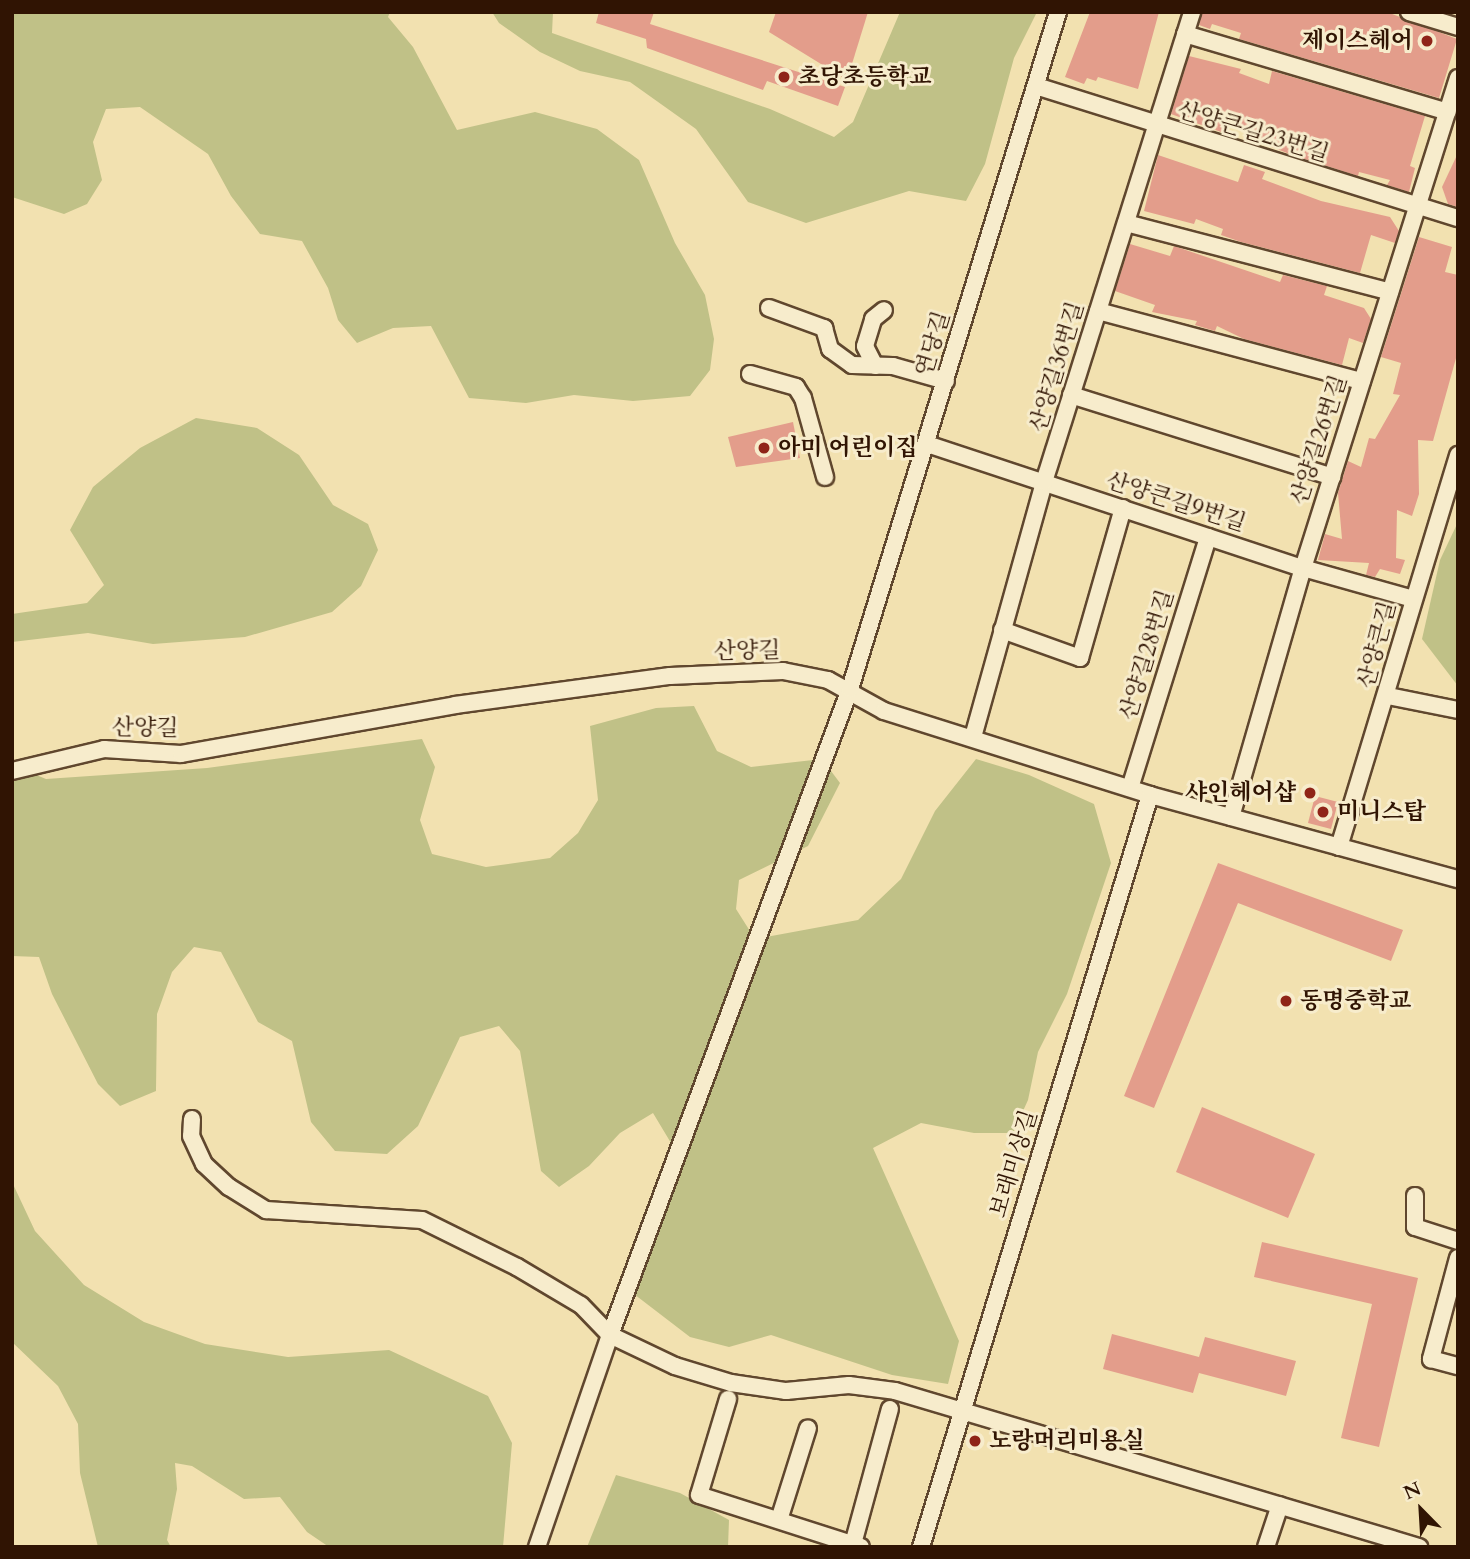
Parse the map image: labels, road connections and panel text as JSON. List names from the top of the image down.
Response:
{
  "streets": {
    "street": [
      "산양큰길23번길",
      "연당길",
      "산양길36번길",
      "산양길26번길",
      "산양큰길9번길",
      "산양큰길",
      "산양길",
      "산양길28번길",
      "보래미상길"
    ]
  },
  "crossings": [
    ["산양큰길23번길", "연당길"],
    ["산양큰길23번길", "산양길36번길"],
    ["산양큰길23번길", "산양길26번길"],
    ["연당길", "산양큰길9번길"],
    ["연당길", "산양길"],
    ["산양길36번길", "산양큰길9번길"],
    ["산양길36번길", "산양길"],
    ["산양길26번길", "산양큰길9번길"],
    ["산양길26번길", "산양길"],
    ["산양큰길9번길", "산양큰길"],
    ["산양큰길9번길", "산양길28번길"],
    ["산양큰길", "산양길"],
    ["산양길", "산양길28번길"],
    ["산양길", "보래미상길"]
  ],
  "places": [
    "제이스헤어",
    "초당초등학교",
    "아미 어린이집",
    "샤인헤어샵",
    "미니스탑",
    "동명중학교",
    "노랑머리미용실"
  ],
  "north": "top left"
}
